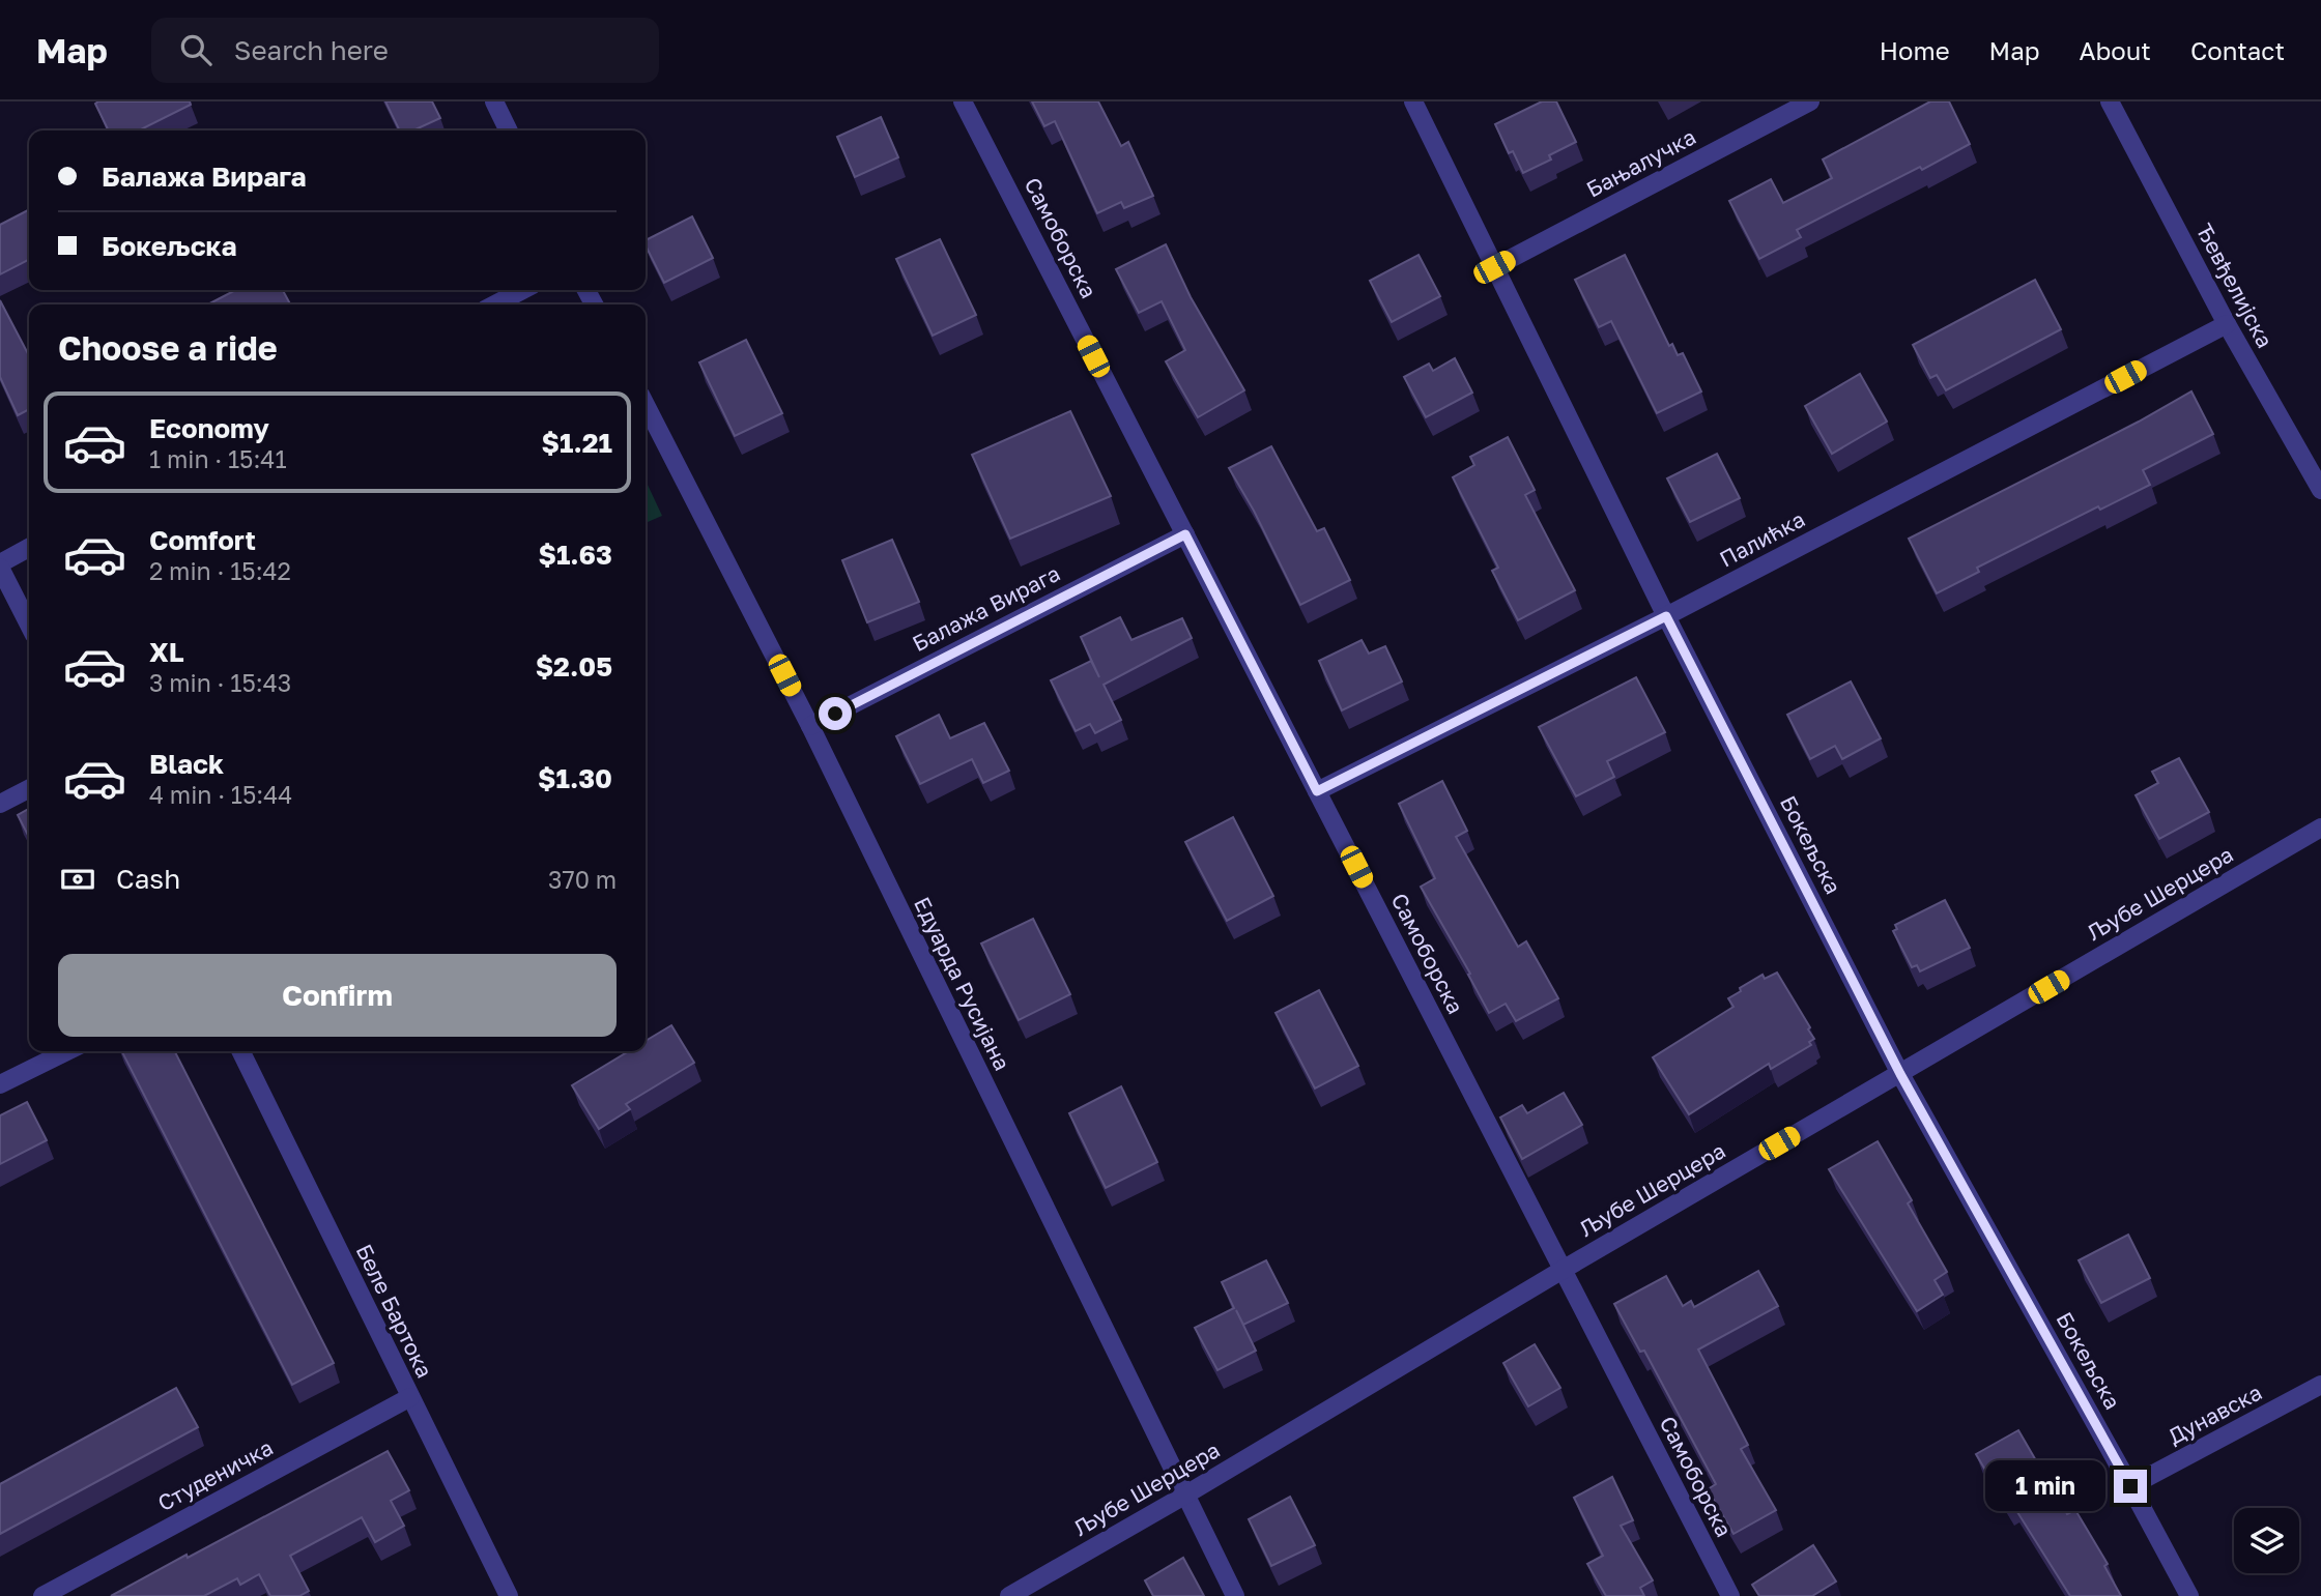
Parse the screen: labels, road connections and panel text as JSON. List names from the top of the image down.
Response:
{
  "streets": {
    "street": [
      "Бањалучка",
      "Самоборска",
      "Ђевђелијска",
      "Палићка",
      "Балажа Вирага",
      "Бокељска",
      "Љубе Шерцера",
      "Едуарда Русијана",
      "Беле Бартока",
      "Дунавска",
      "Студеничка"
    ]
  },
  "crossings": [
    ["Бањалучка", "Бокељска"],
    ["Самоборска", "Палићка"],
    ["Самоборска", "Балажа Вирага"],
    ["Самоборска", "Љубе Шерцера"],
    ["Ђевђелијска", "Палићка"],
    ["Палићка", "Бокељска"],
    ["Балажа Вирага", "Едуарда Русијана"],
    ["Бокељска", "Љубе Шерцера"],
    ["Бокељска", "Дунавска"],
    ["Љубе Шерцера", "Едуарда Русијана"],
    ["Беле Бартока", "Студеничка"]
  ],
  "page": {
    "header": "Map",
    "search": "Search here",
    "nav": [
      "Home",
      "Map",
      "About",
      "Contact"
    ],
    "banner": ["Балажа Вирага", "Бокељска"],
    "heading": "Choose a ride",
    "list": [
      {
        "name": "Economy",
        "note": "1 min · 15:41",
        "value": "$1.21"
      },
      {
        "name": "Comfort",
        "note": "2 min · 15:42",
        "value": "$1.63"
      },
      {
        "name": "XL",
        "note": "3 min · 15:43",
        "value": "$2.05"
      },
      {
        "name": "Black",
        "note": "4 min · 15:44",
        "value": "$1.30"
      }
    ],
    "pay": ["Cash", "370 m"],
    "buttons": "Confirm",
    "bubble": "1 min"
  }
}
